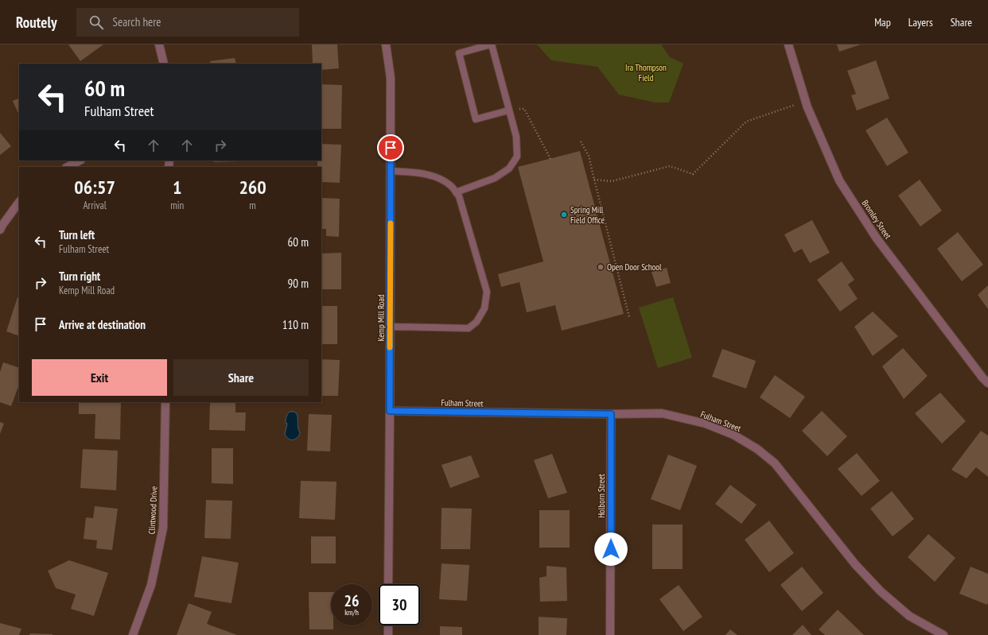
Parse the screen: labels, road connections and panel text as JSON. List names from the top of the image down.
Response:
{
  "streets": {
    "street": [
      "Bromley Street",
      "Kemp Mill Road",
      "Fulham Street",
      "Holborn Street",
      "Clintwood Drive"
    ]
  },
  "crossings": [
    ["Kemp Mill Road", "Fulham Street"],
    ["Fulham Street", "Holborn Street"]
  ],
  "parks": ["Ira Thompson Field"],
  "places": ["Spring Mill Field Office", "Open Door School"],
  "page": {
    "header": "Routely",
    "search": "Search here",
    "nav": ["Map", "Layers", "Share"],
    "turn": ["60 m", "Fulham Street"],
    "eta": [
      "06:57",
      "Arrival",
      "1",
      "min",
      "260",
      "m"
    ],
    "list": [
      {
        "name": "Turn left",
        "note": "Fulham Street",
        "value": "60 m"
      },
      {
        "name": "Turn right",
        "note": "Kemp Mill Road",
        "value": "90 m"
      },
      {
        "name": "Arrive at destination",
        "value": "110 m"
      }
    ],
    "buttons": ["Exit", "Share"],
    "speed": "26 km/h",
    "limit": "30"
  }
}
